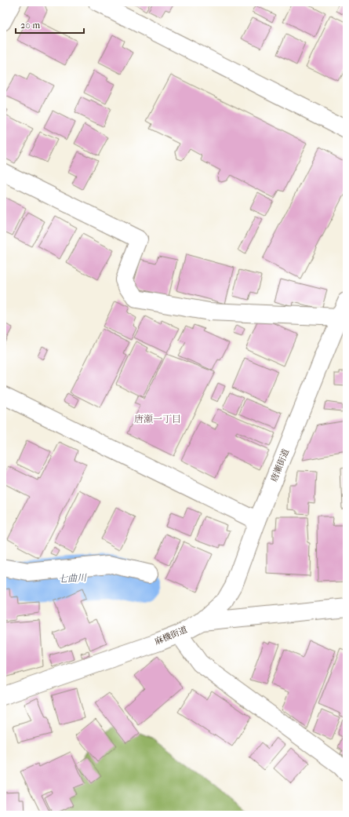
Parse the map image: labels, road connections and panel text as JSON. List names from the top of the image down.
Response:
{
  "streets": {
    "street": ["唐瀬街道", "麻機街道"]
  },
  "crossings": [
    ["唐瀬街道", "麻機街道"]
  ],
  "districts": ["唐瀬一丁目"],
  "water": ["七曲川"],
  "scale_bar": "20 m"
}
